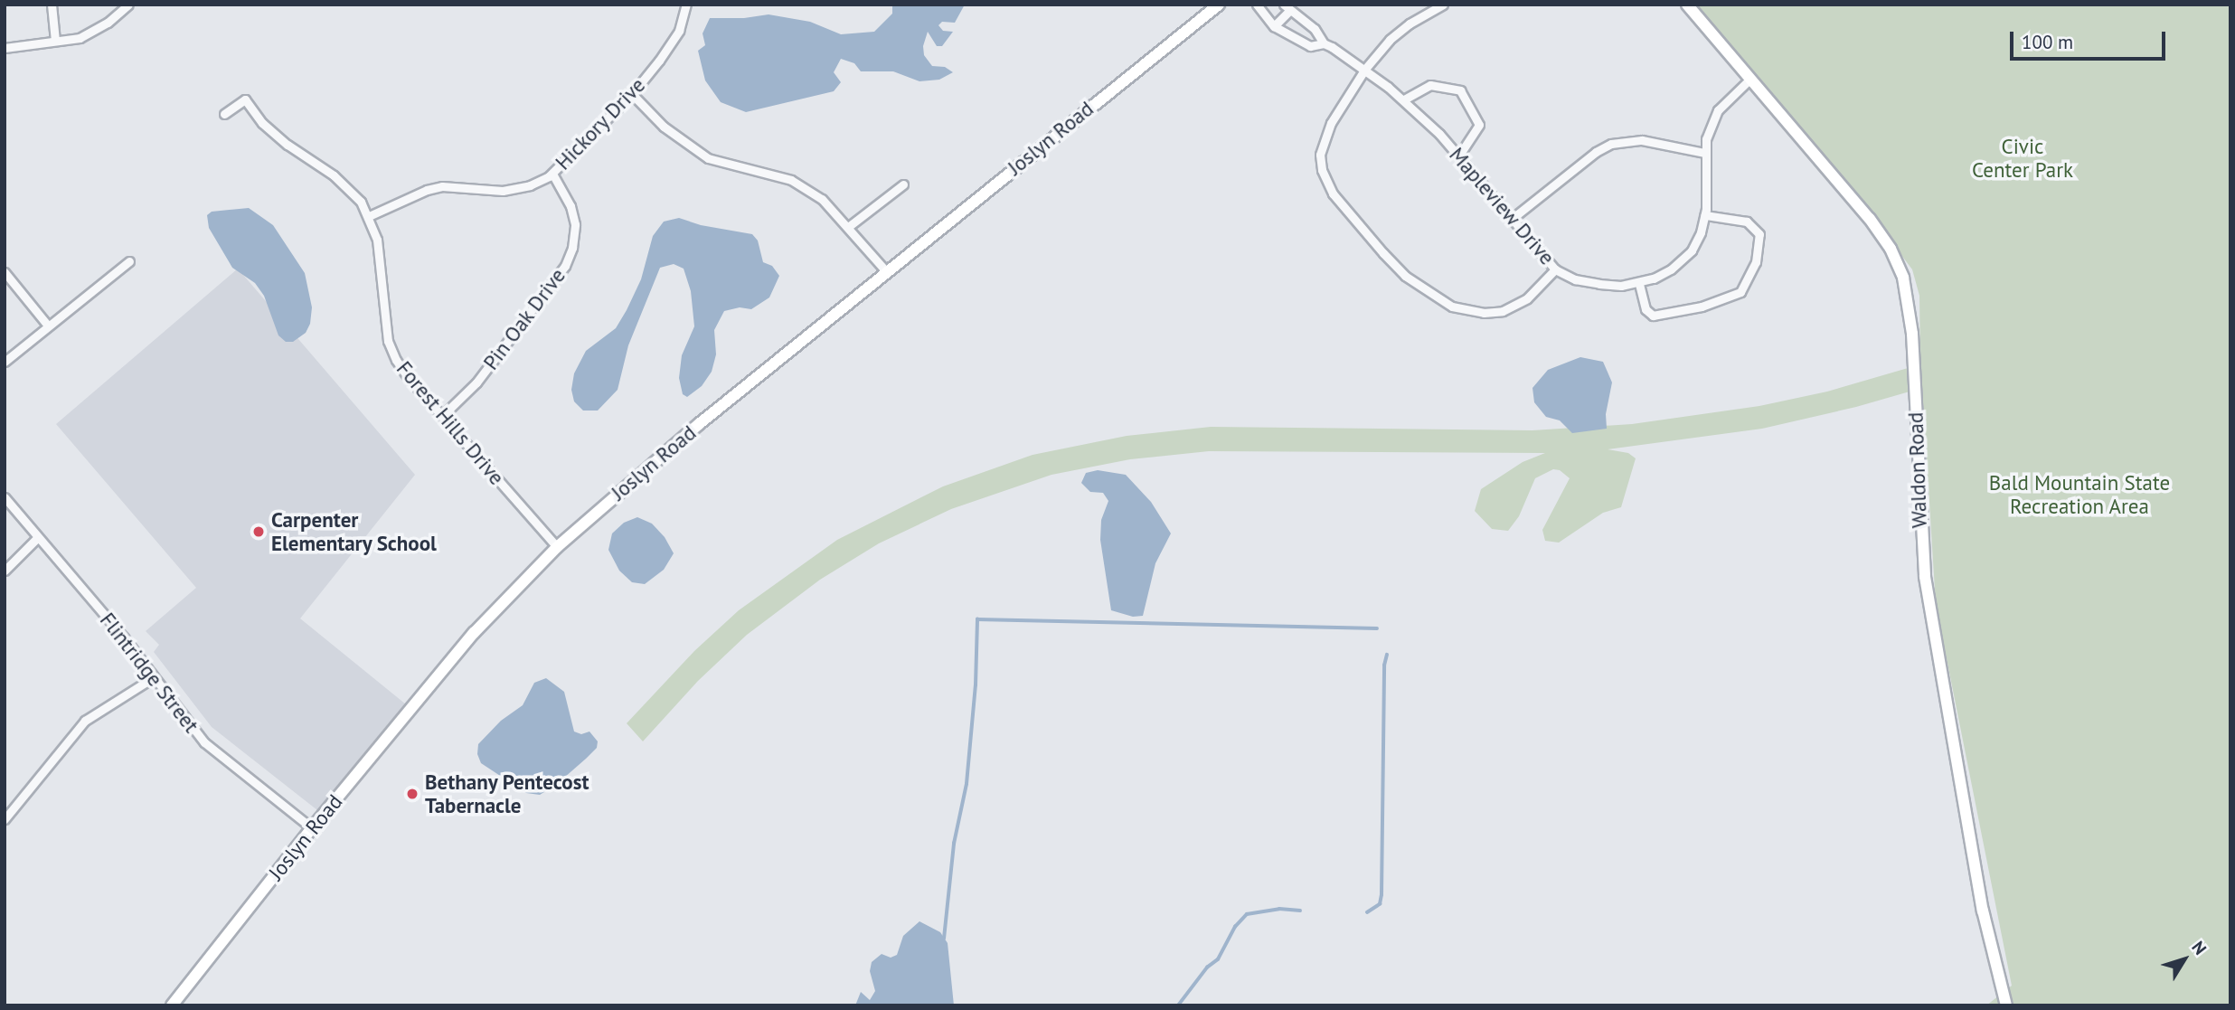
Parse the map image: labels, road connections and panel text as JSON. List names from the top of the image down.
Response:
{
  "streets": {
    "street": [
      "Hickory Drive",
      "Joslyn Road",
      "Mapleview Drive",
      "Pin Oak Drive",
      "Forest Hills Drive",
      "Waldon Road",
      "Flintridge Street"
    ]
  },
  "crossings": [
    ["Hickory Drive", "Pin Oak Drive"],
    ["Hickory Drive", "Forest Hills Drive"],
    ["Joslyn Road", "Forest Hills Drive"],
    ["Joslyn Road", "Flintridge Street"],
    ["Mapleview Drive", "Waldon Road"],
    ["Pin Oak Drive", "Forest Hills Drive"]
  ],
  "parks": ["Civic Center Park", "Bald Mountain State Recreation Area"],
  "places": ["Carpenter Elementary School", "Bethany Pentecost Tabernacle"],
  "scale_bar": "100 m",
  "north": "top right"
}
